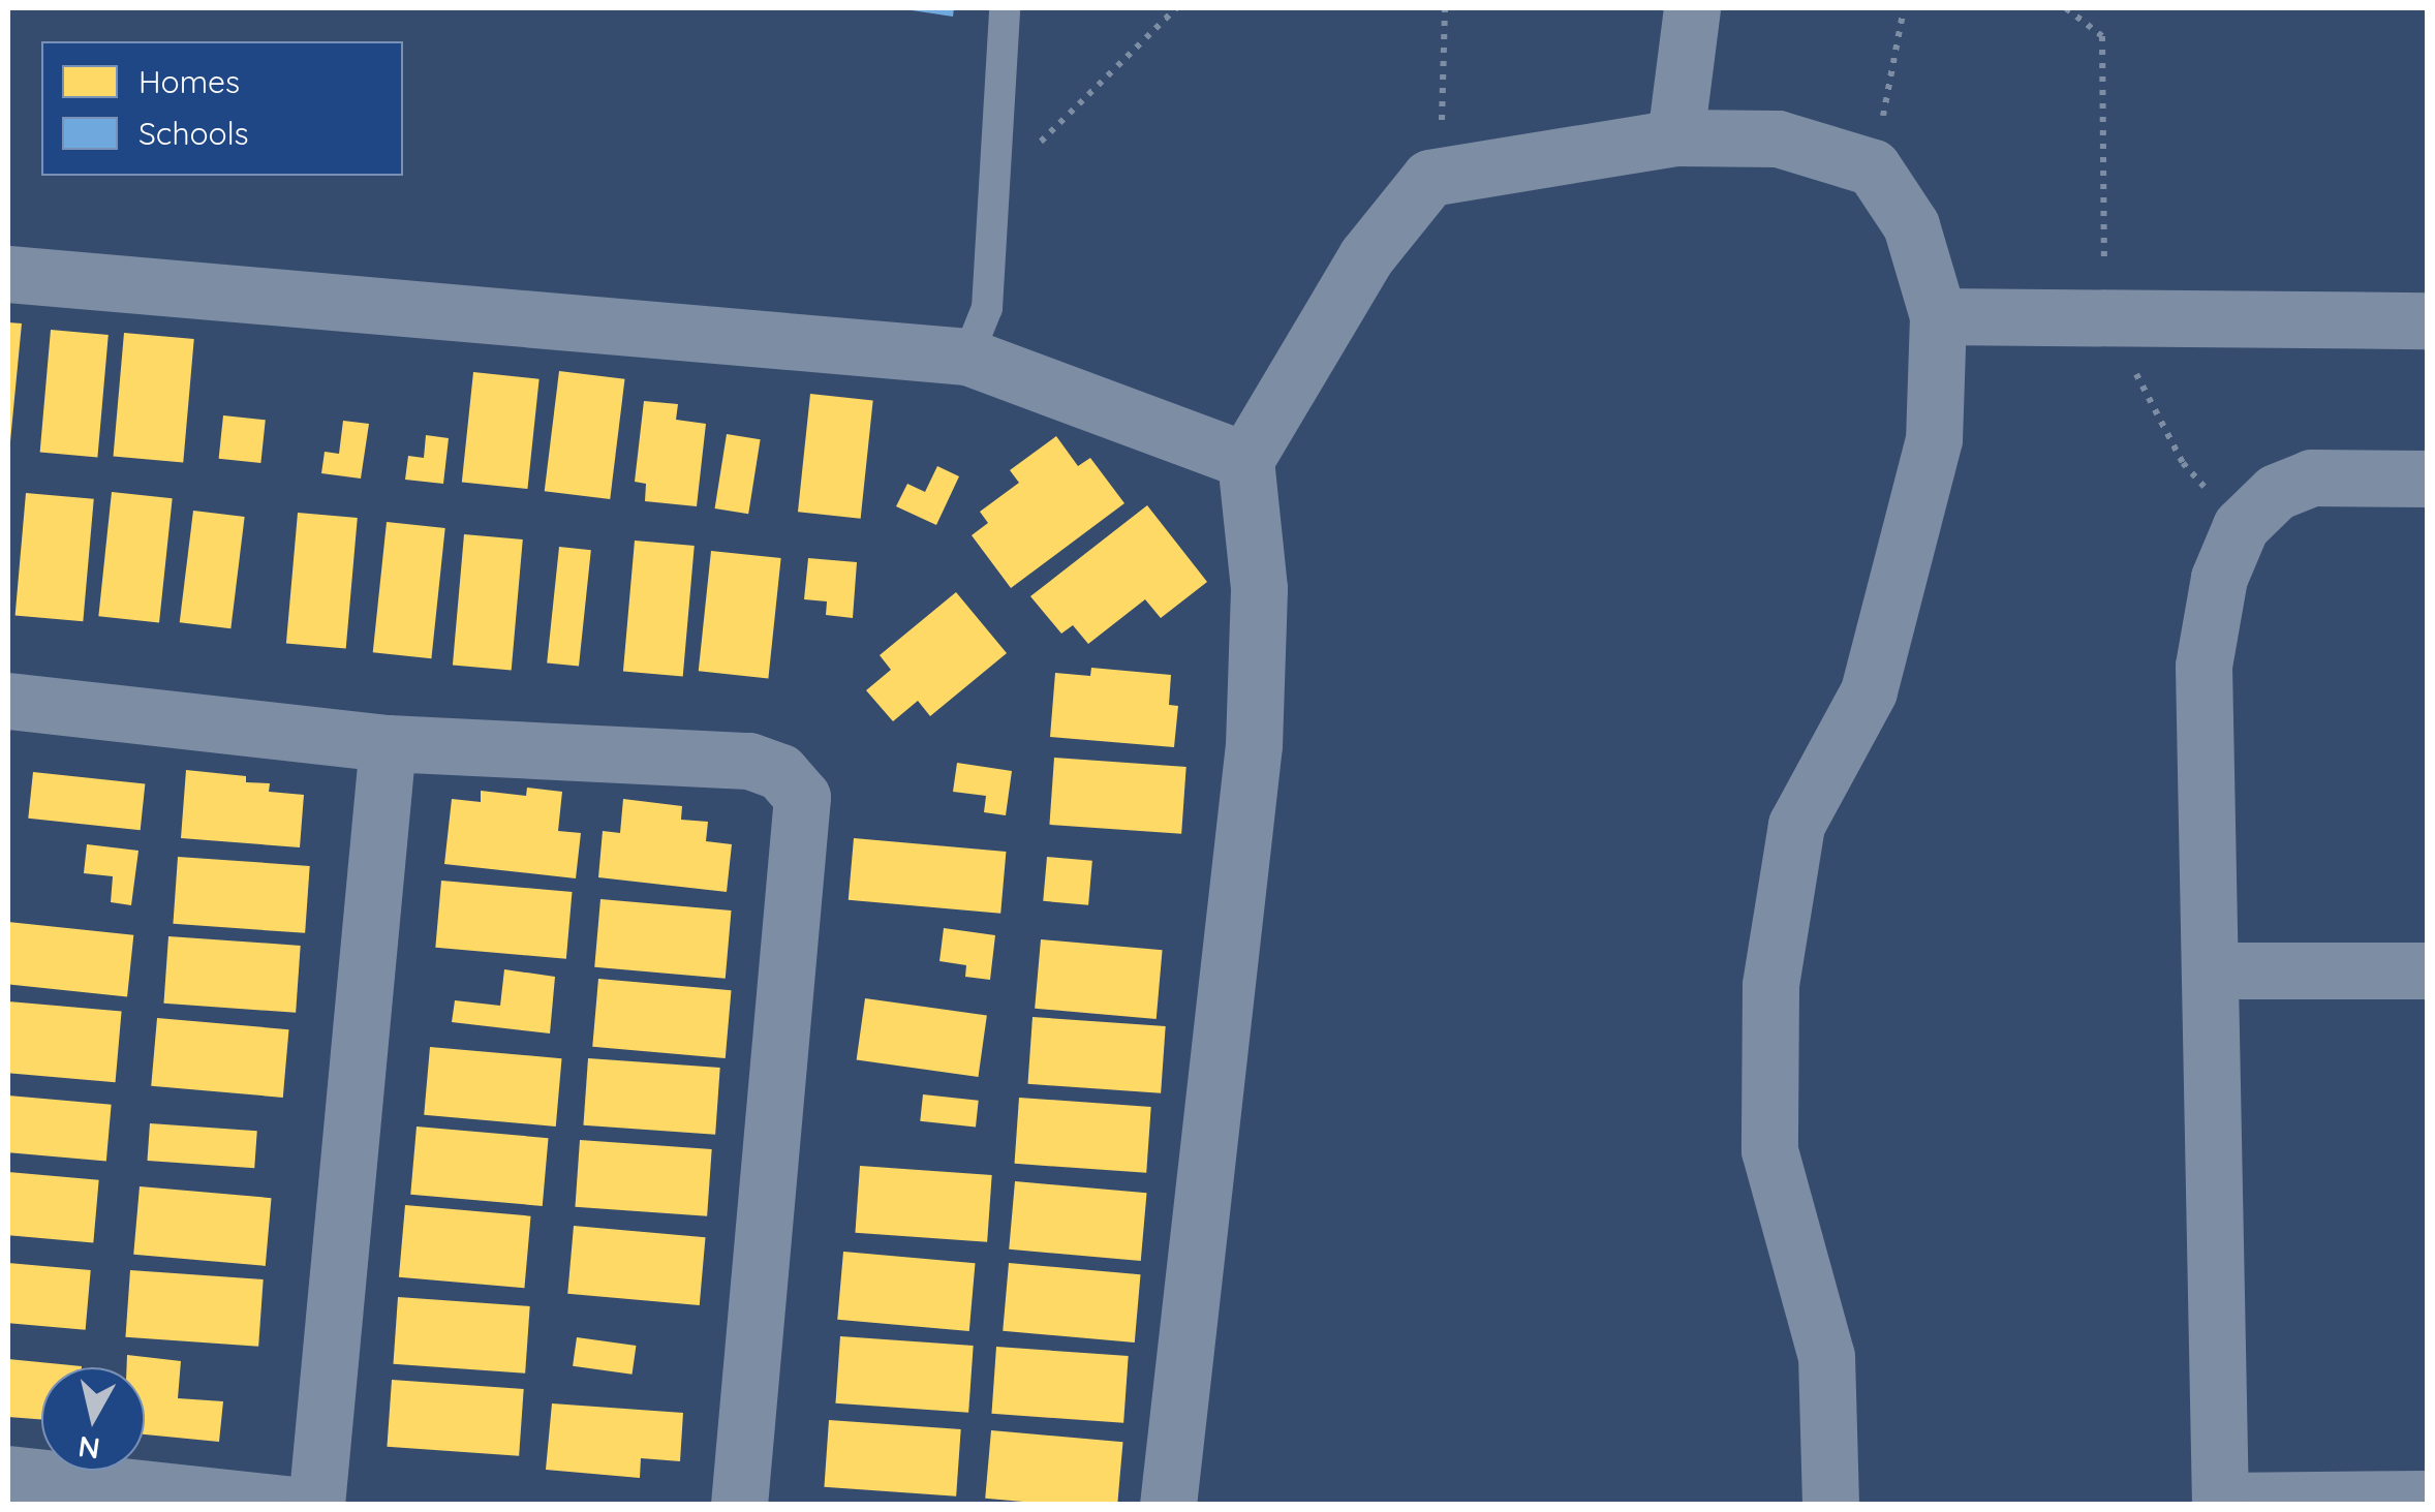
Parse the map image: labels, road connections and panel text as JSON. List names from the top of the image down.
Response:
{
  "legend": ["Homes", "Schools"],
  "north": "bottom"
}
